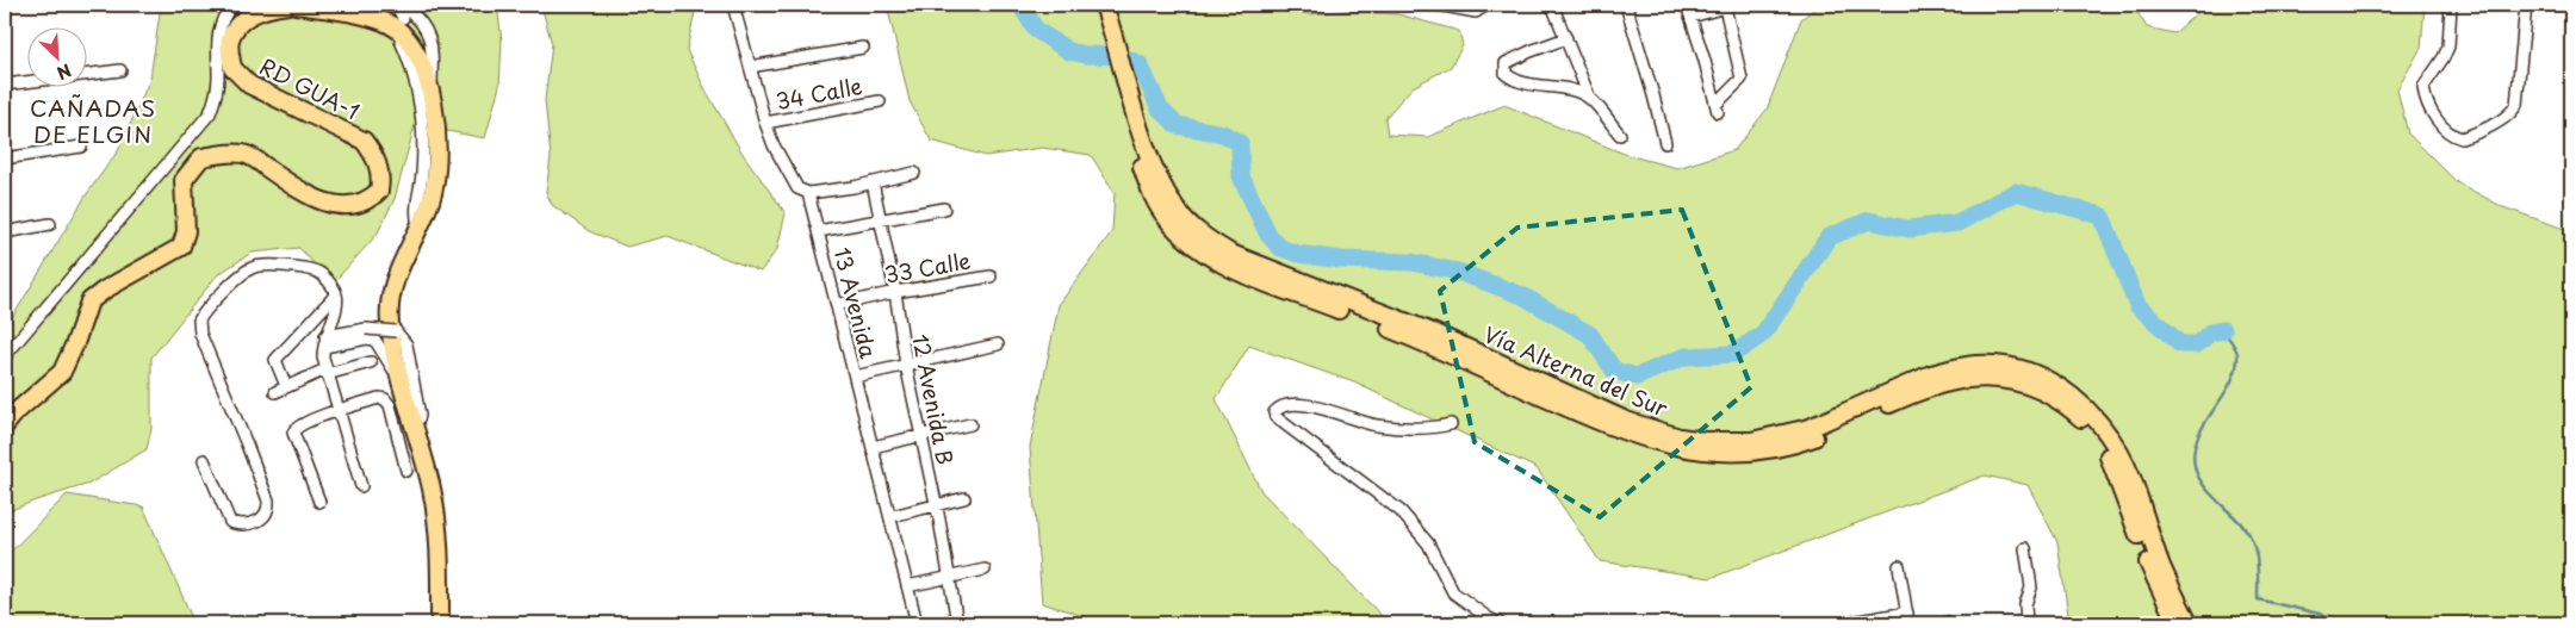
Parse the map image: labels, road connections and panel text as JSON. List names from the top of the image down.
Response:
{
  "streets": {
    "main road": ["RD GUA-1", "Vía Alterna del Sur"],
    "street": [
      "34 Calle",
      "33 Calle",
      "13 Avenida",
      "12 Avenida B"
    ]
  },
  "crossings": [
    ["34 Calle", "13 Avenida"],
    ["33 Calle", "13 Avenida"],
    ["33 Calle", "12 Avenida B"]
  ],
  "districts": ["CAÑADAS DE ELGIN"],
  "north": "bottom right"
}
